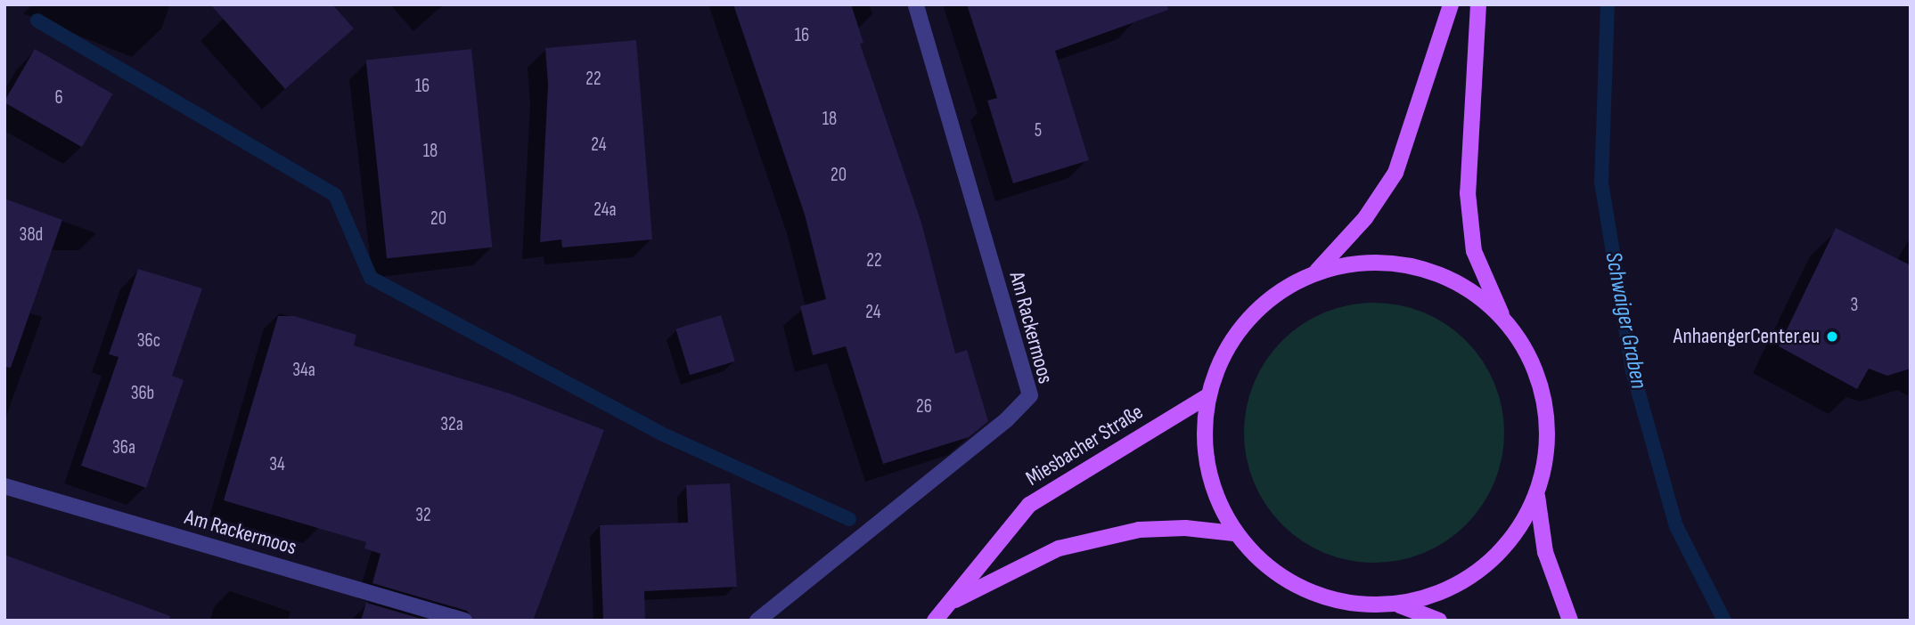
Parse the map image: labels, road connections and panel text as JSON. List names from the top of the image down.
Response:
{
  "streets": {
    "main road": ["Miesbacher Straße"],
    "street": ["Am Rackermoos"]
  },
  "water": ["Schwaiger Graben"],
  "places": ["AnhaengerCenter.eu"],
  "house_numbers": [
    "16",
    "22",
    "16",
    "6",
    "18",
    "5",
    "24",
    "18",
    "20",
    "24a",
    "20",
    "38d",
    "22",
    "3",
    "24",
    "36c",
    "34a",
    "36b",
    "26",
    "32a",
    "36a",
    "34",
    "32"
  ]
}
